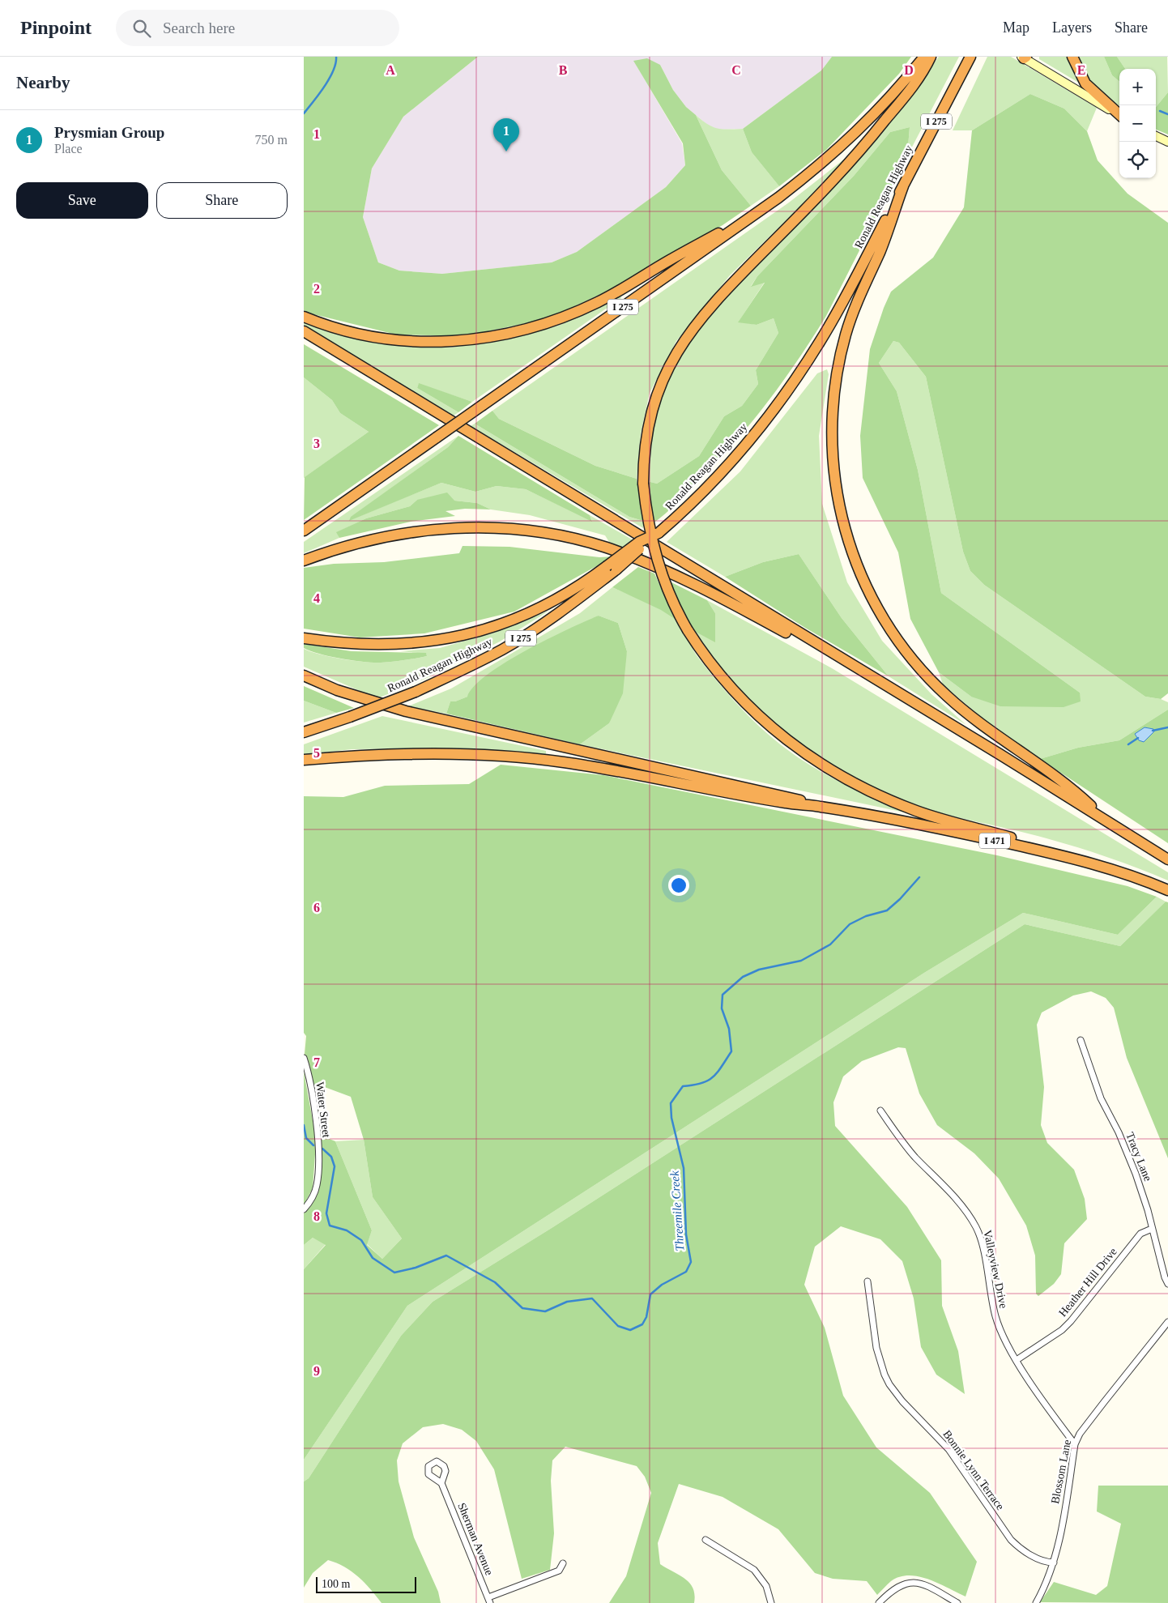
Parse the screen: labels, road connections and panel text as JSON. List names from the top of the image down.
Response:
{
  "streets": {
    "highway": ["I 275", "Ronald Reagan Highway", "I 471"],
    "street": [
      "Water Street",
      "Tracy Lane",
      "Valleyview Drive",
      "Heather Hill Drive",
      "Bonnie Lynn Terrace",
      "Blossom Lane",
      "Sherman Avenue"
    ]
  },
  "crossings": [
    ["Tracy Lane", "Heather Hill Drive"],
    ["Valleyview Drive", "Heather Hill Drive"],
    ["Valleyview Drive", "Blossom Lane"],
    ["Bonnie Lynn Terrace", "Blossom Lane"]
  ],
  "water": ["Threemile Creek"],
  "scale_bar": "100 m",
  "page": {
    "header": "Pinpoint",
    "search": "Search here",
    "nav": ["Map", "Layers", "Share"],
    "heading": "Nearby",
    "map_buttons": ["+", "−"],
    "list": [
      {
        "mark": "1",
        "name": "Prysmian Group",
        "note": "Place",
        "value": "750 m"
      }
    ],
    "pins": "1",
    "buttons": ["Save", "Share"],
    "scale": "100 m"
  },
  "grid": {
    "columns": [
      "A",
      "B",
      "C",
      "D",
      "E"
    ],
    "rows": [
      "1",
      "2",
      "3",
      "4",
      "5",
      "6",
      "7",
      "8",
      "9"
    ]
  }
}
